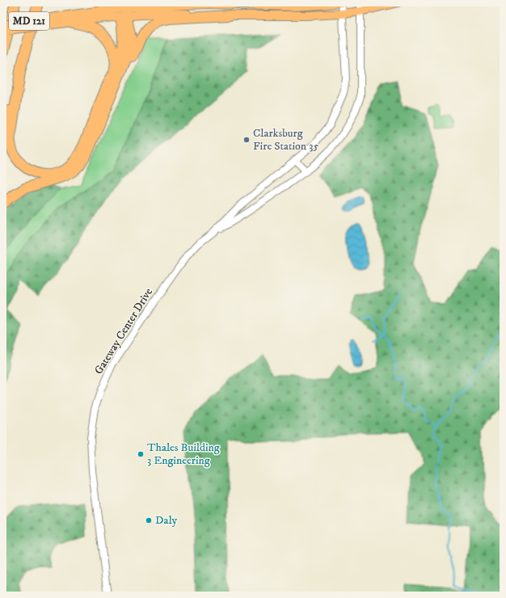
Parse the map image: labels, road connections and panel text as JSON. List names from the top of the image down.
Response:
{
  "streets": {
    "main road": ["MD 121"],
    "street": ["Gateway Center Drive"]
  },
  "crossings": [
    ["MD 121", "Gateway Center Drive"]
  ],
  "places": ["Clarksburg Fire Station 35", "Thales Building 3 Engineering", "Daly"]
}
